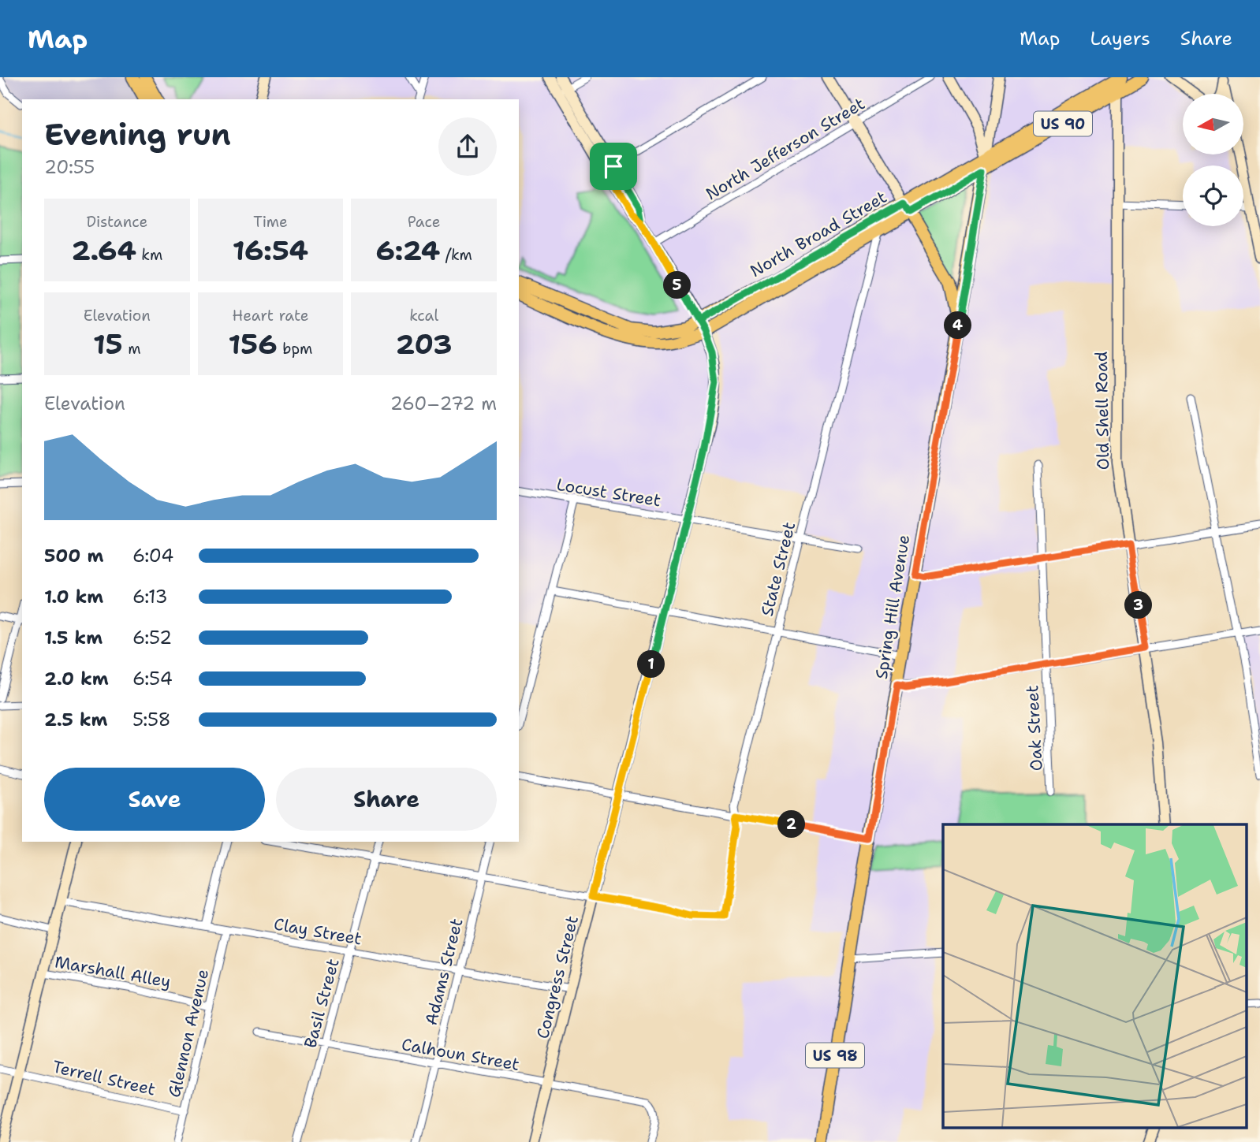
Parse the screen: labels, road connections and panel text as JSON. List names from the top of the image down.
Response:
{
  "streets": {
    "main road": [
      "US 90",
      "North Broad Street",
      "Spring Hill Avenue",
      "US 98"
    ],
    "street": [
      "North Jefferson Street",
      "Old Shell Road",
      "Locust Street",
      "State Street",
      "Oak Street",
      "Clay Street",
      "Marshall Alley",
      "Adams Street",
      "Congress Street",
      "Basil Street",
      "Glennon Avenue",
      "Calhoun Street",
      "Terrell Street"
    ]
  },
  "crossings": [
    ["North Jefferson Street", "Congress Street"],
    ["North Broad Street", "Old Shell Road"],
    ["North Broad Street", "State Street"],
    ["North Broad Street", "Spring Hill Avenue"],
    ["North Broad Street", "Congress Street"],
    ["North Broad Street", "US 98"],
    ["Locust Street", "State Street"],
    ["Locust Street", "Congress Street"],
    ["State Street", "Congress Street"],
    ["Spring Hill Avenue", "US 98"],
    ["Clay Street", "Adams Street"],
    ["Clay Street", "Congress Street"],
    ["Clay Street", "Basil Street"],
    ["Clay Street", "Glennon Avenue"],
    ["Marshall Alley", "Glennon Avenue"],
    ["Adams Street", "Calhoun Street"],
    ["Congress Street", "Calhoun Street"],
    ["Basil Street", "Calhoun Street"],
    ["Glennon Avenue", "Terrell Street"]
  ],
  "north": "left",
  "page": {
    "header": "Map",
    "nav": ["Map", "Layers", "Share"],
    "heading": ["Evening run", "20:55"],
    "stats": [
      ["Distance", "2.64 km"],
      ["Time", "16:54"],
      ["Pace", "6:24 /km"],
      ["Elevation", "15 m"],
      ["Heart rate", "156 bpm"],
      ["kcal", "203"]
    ],
    "pins": [
      "5",
      "4",
      "3",
      "1",
      "2"
    ],
    "chart": ["Elevation", "260–272 m"],
    "list": [
      {
        "name": "500 m",
        "note": "6:04"
      },
      {
        "name": "1.0 km",
        "note": "6:13"
      },
      {
        "name": "1.5 km",
        "note": "6:52"
      },
      {
        "name": "2.0 km",
        "note": "6:54"
      },
      {
        "name": "2.5 km",
        "note": "5:58"
      }
    ],
    "buttons": ["Save", "Share"]
  }
}
